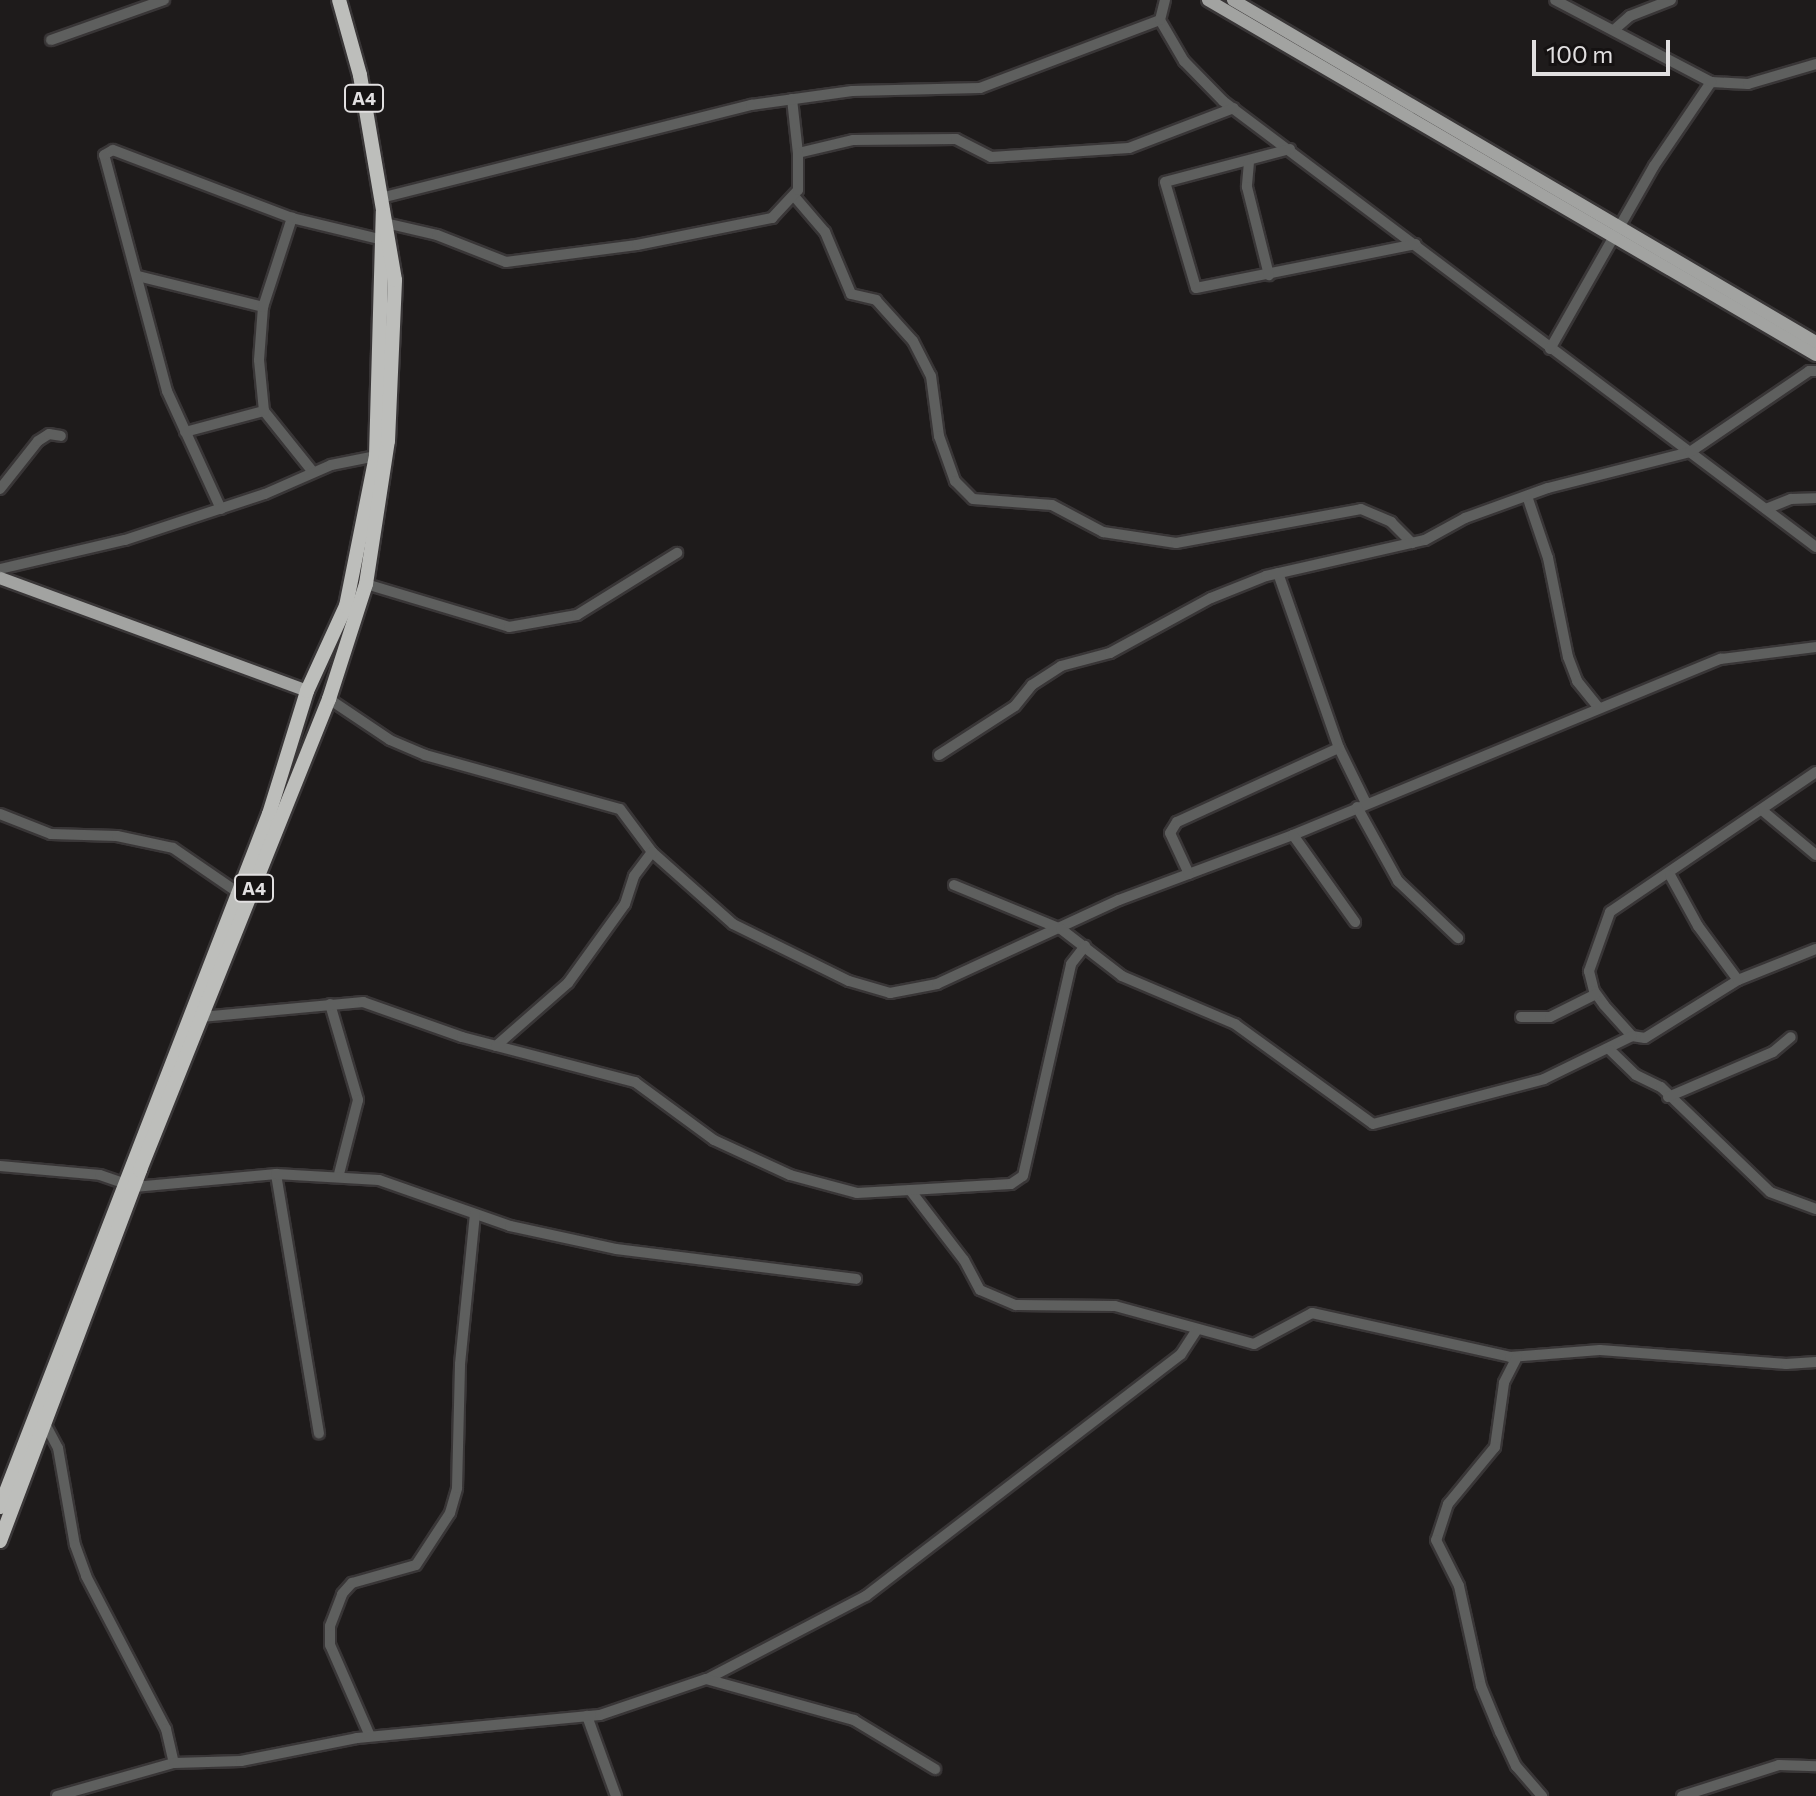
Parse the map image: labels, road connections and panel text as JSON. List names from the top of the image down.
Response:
{
  "streets": {
    "highway": ["A4"]
  },
  "scale_bar": "100 m"
}
